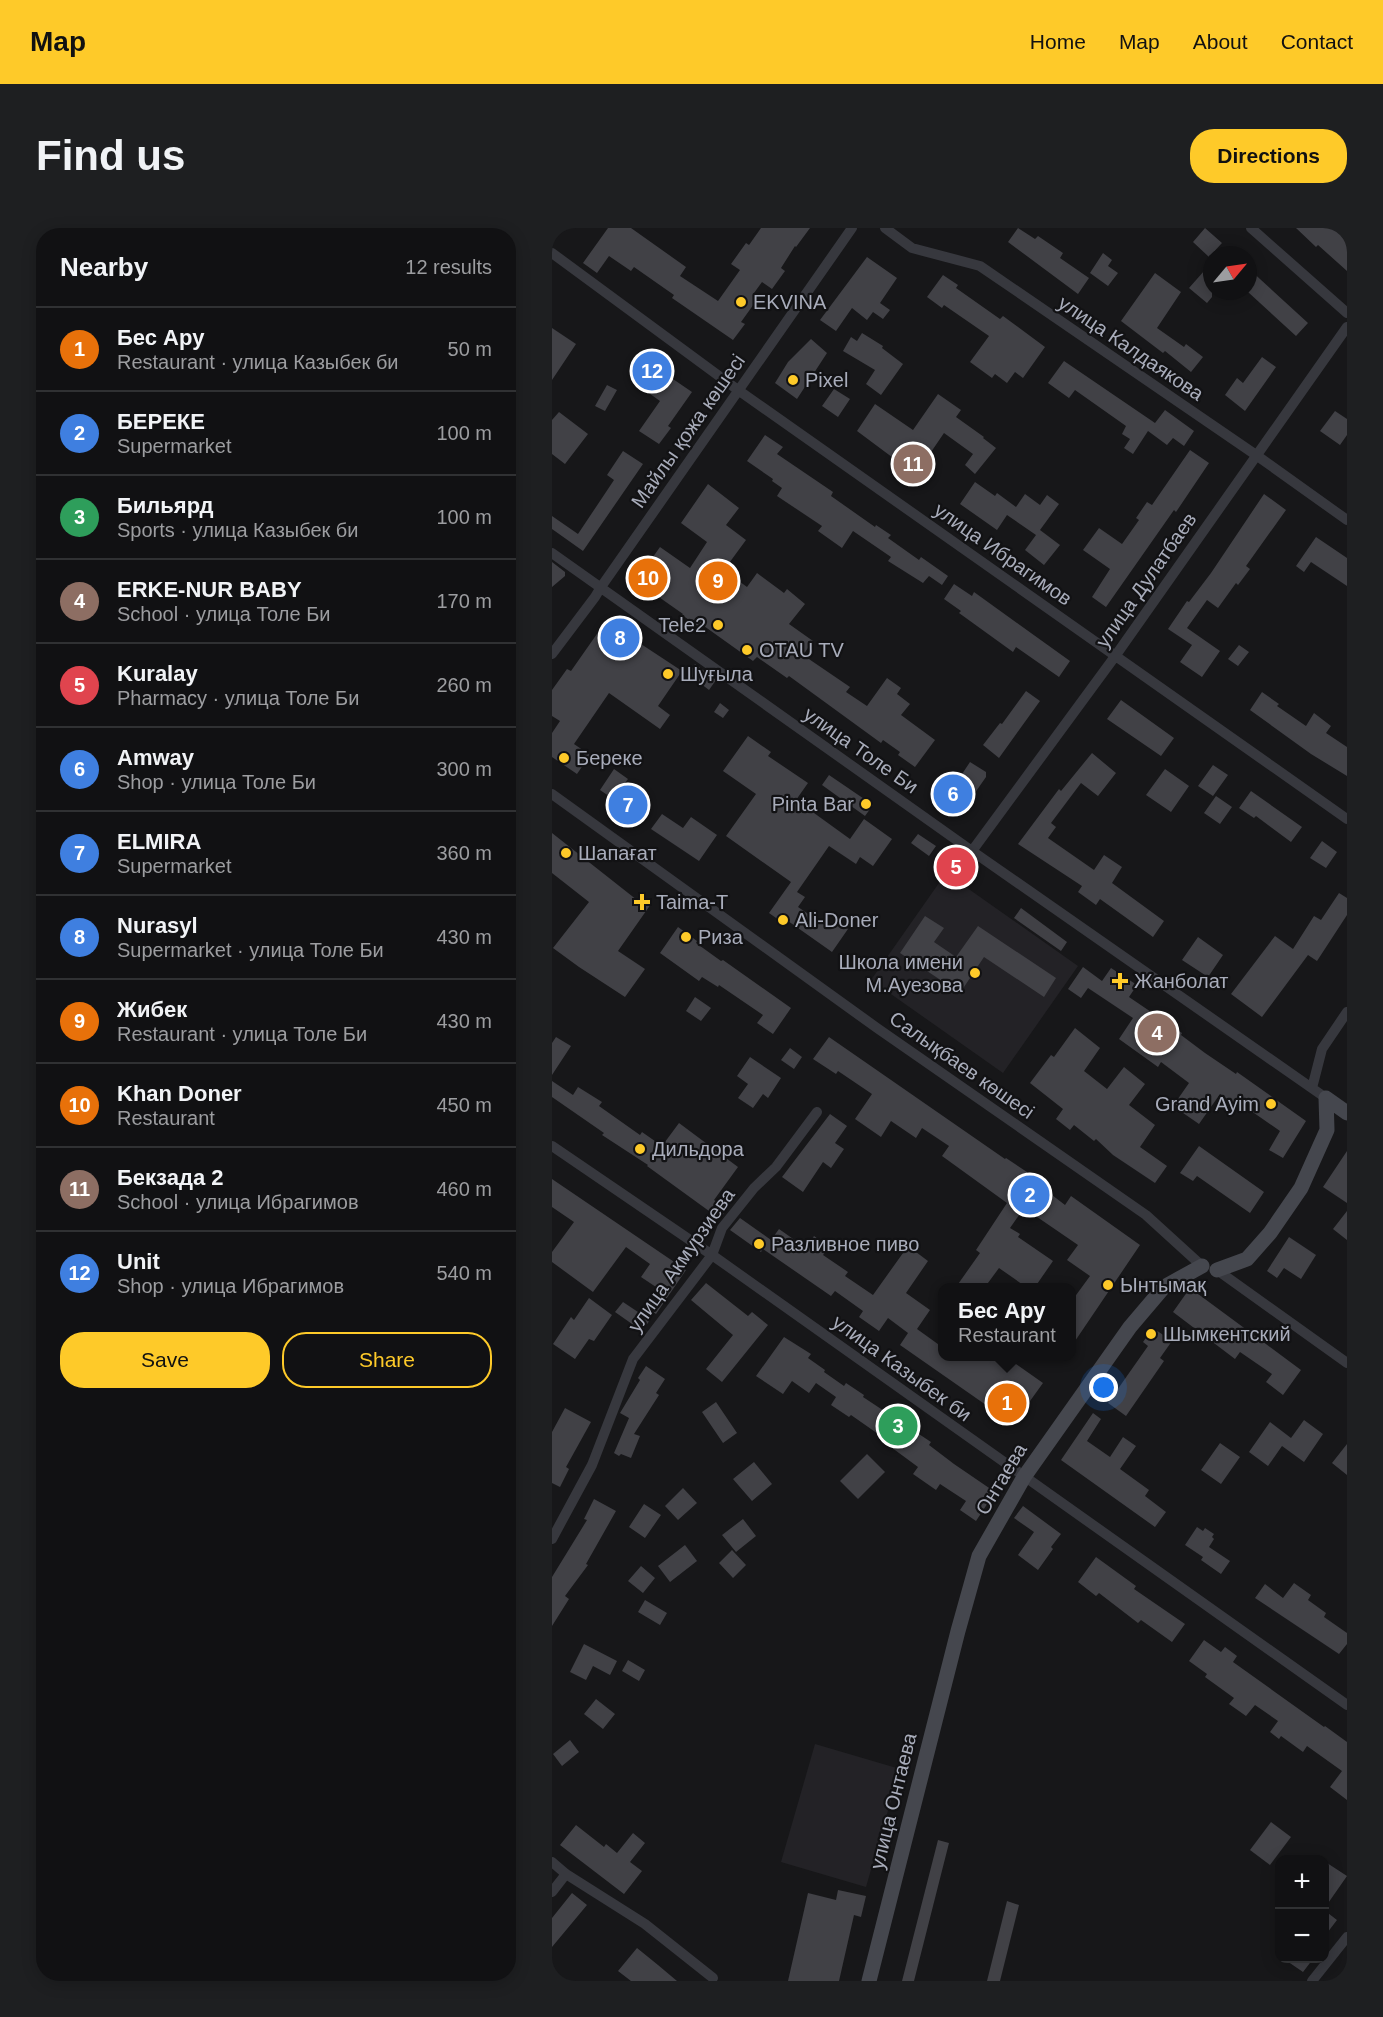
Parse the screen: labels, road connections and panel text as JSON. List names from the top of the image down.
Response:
{
  "streets": {
    "main road": ["Онтаева", "улица Онтаева"],
    "street": [
      "улица Калдаякова",
      "Майлы қожа көшесі",
      "улица Ибрагимов",
      "улица Дулатбаев",
      "улица Толе Би",
      "Салықбаев көшесі",
      "улица Акмурзиева",
      "улица Казыбек би"
    ]
  },
  "crossings": [
    ["улица Калдаякова", "улица Дулатбаев"],
    ["Майлы қожа көшесі", "улица Ибрагимов"],
    ["Майлы қожа көшесі", "улица Толе Би"],
    ["улица Ибрагимов", "улица Дулатбаев"],
    ["улица Дулатбаев", "улица Толе Би"],
    ["улица Толе Би", "Онтаева"],
    ["Салықбаев көшесі", "Онтаева"],
    ["улица Акмурзиева", "улица Казыбек би"],
    ["улица Казыбек би", "Онтаева"],
    ["Онтаева", "улица Онтаева"]
  ],
  "places": {
    "other": [
      "EKVINA",
      "Pixel",
      "Tele2",
      "OTAU TV",
      "Шуғыла",
      "Береке",
      "Pinta Bar",
      "Шапағат",
      "Ali-Doner",
      "Риза",
      "Школа имени М.Ауезова",
      "Grand Ayim",
      "Дильдора",
      "Разливное пиво",
      "Ынтымақ",
      "Шымкентский"
    ],
    "health": ["Taima-T", "Жанболат"]
  },
  "north": "top right",
  "page": {
    "header": "Map",
    "nav": [
      "Home",
      "Map",
      "About",
      "Contact"
    ],
    "buttons": [
      "Directions",
      ["Save", "Share"]
    ],
    "title": "Find us",
    "heading": ["Nearby", "12 results"],
    "list": [
      {
        "mark": "1",
        "name": "Бес Ару",
        "note": "Restaurant · улица Казыбек би",
        "value": "50 m"
      },
      {
        "mark": "2",
        "name": "БЕРЕКЕ",
        "note": "Supermarket",
        "value": "100 m"
      },
      {
        "mark": "3",
        "name": "Бильярд",
        "note": "Sports · улица Казыбек би",
        "value": "100 m"
      },
      {
        "mark": "4",
        "name": "ERKE-NUR BABY",
        "note": "School · улица Толе Би",
        "value": "170 m"
      },
      {
        "mark": "5",
        "name": "Kuralay",
        "note": "Pharmacy · улица Толе Би",
        "value": "260 m"
      },
      {
        "mark": "6",
        "name": "Amway",
        "note": "Shop · улица Толе Би",
        "value": "300 m"
      },
      {
        "mark": "7",
        "name": "ELMIRA",
        "note": "Supermarket",
        "value": "360 m"
      },
      {
        "mark": "8",
        "name": "Nurasyl",
        "note": "Supermarket · улица Толе Би",
        "value": "430 m"
      },
      {
        "mark": "9",
        "name": "Жибек",
        "note": "Restaurant · улица Толе Би",
        "value": "430 m"
      },
      {
        "mark": "10",
        "name": "Khan Doner",
        "note": "Restaurant",
        "value": "450 m"
      },
      {
        "mark": "11",
        "name": "Бекзада 2",
        "note": "School · улица Ибрагимов",
        "value": "460 m"
      },
      {
        "mark": "12",
        "name": "Unit",
        "note": "Shop · улица Ибрагимов",
        "value": "540 m"
      }
    ],
    "pins": [
      "12",
      "11",
      "10",
      "9",
      "8",
      "6",
      "7",
      "5",
      "4",
      "2",
      "1",
      "3"
    ],
    "popup": ["Бес Ару", "Restaurant"],
    "map_buttons": ["+", "−"]
  }
}
